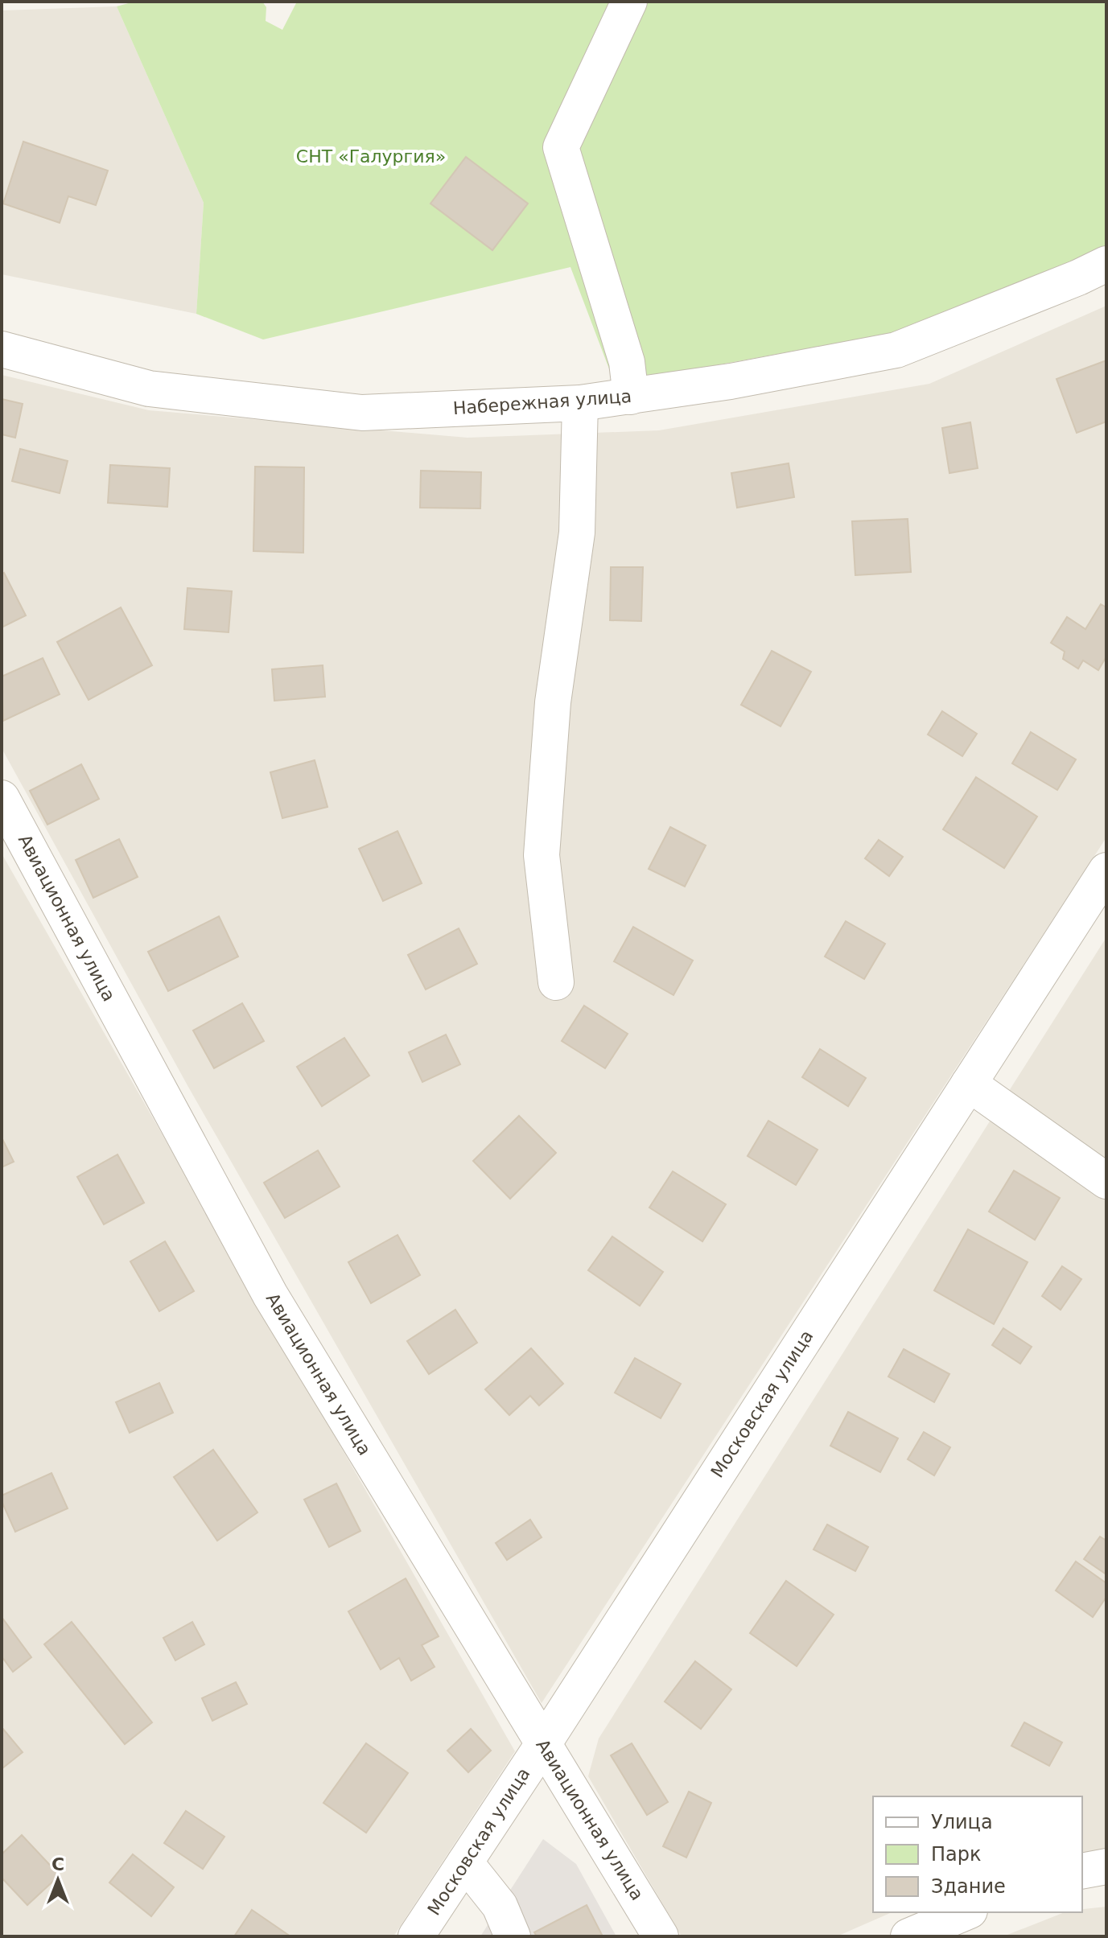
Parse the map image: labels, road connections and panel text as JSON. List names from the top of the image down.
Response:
{
  "streets": {
    "street": ["Набережная улица", "Авиационная улица", "Московская улица"]
  },
  "crossings": [
    ["Авиационная улица", "Московская улица"]
  ],
  "parks": ["СНТ «Галургия»"],
  "legend": ["Улица", "Парк", "Здание"],
  "north": "top"
}
